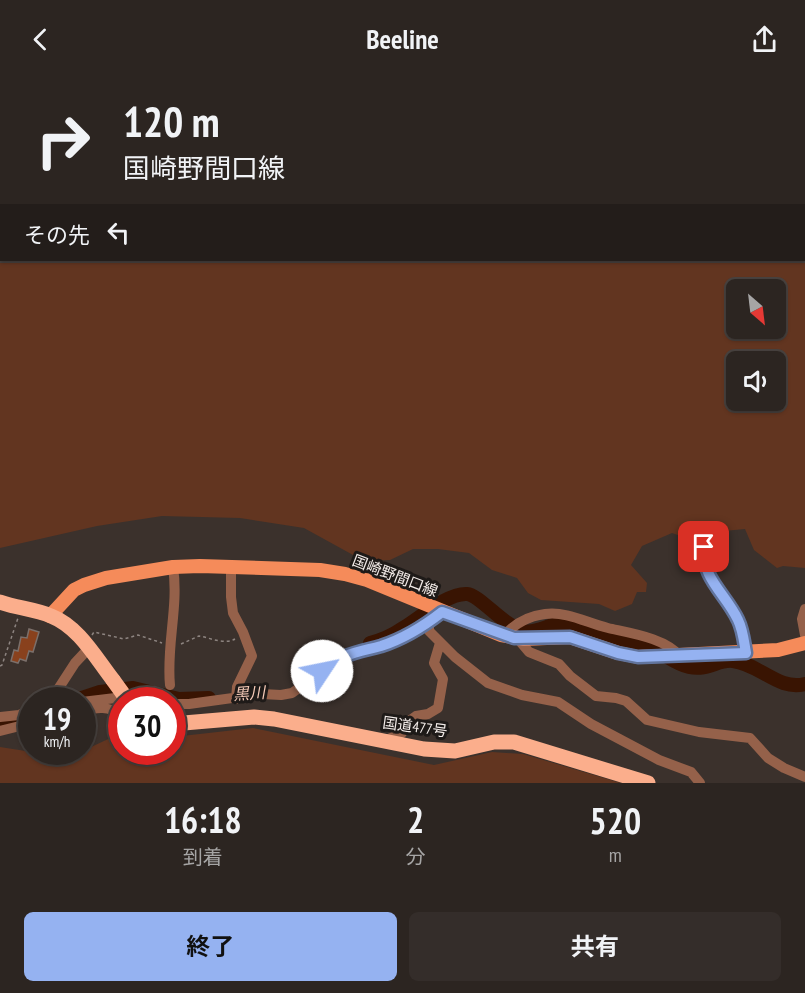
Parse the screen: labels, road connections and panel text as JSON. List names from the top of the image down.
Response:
{
  "streets": {
    "highway": ["国道477号"],
    "main road": ["国崎野間口線"]
  },
  "water": ["黒川"],
  "north": "bottom right",
  "page": {
    "header": "Beeline",
    "turn": ["120 m", "国崎野間口線"],
    "then": "その先",
    "speed": "19 km/h",
    "limit": "30",
    "eta": [
      "16:18",
      "到着",
      "2",
      "分",
      "520",
      "m"
    ],
    "buttons": ["終了", "共有"]
  }
}
